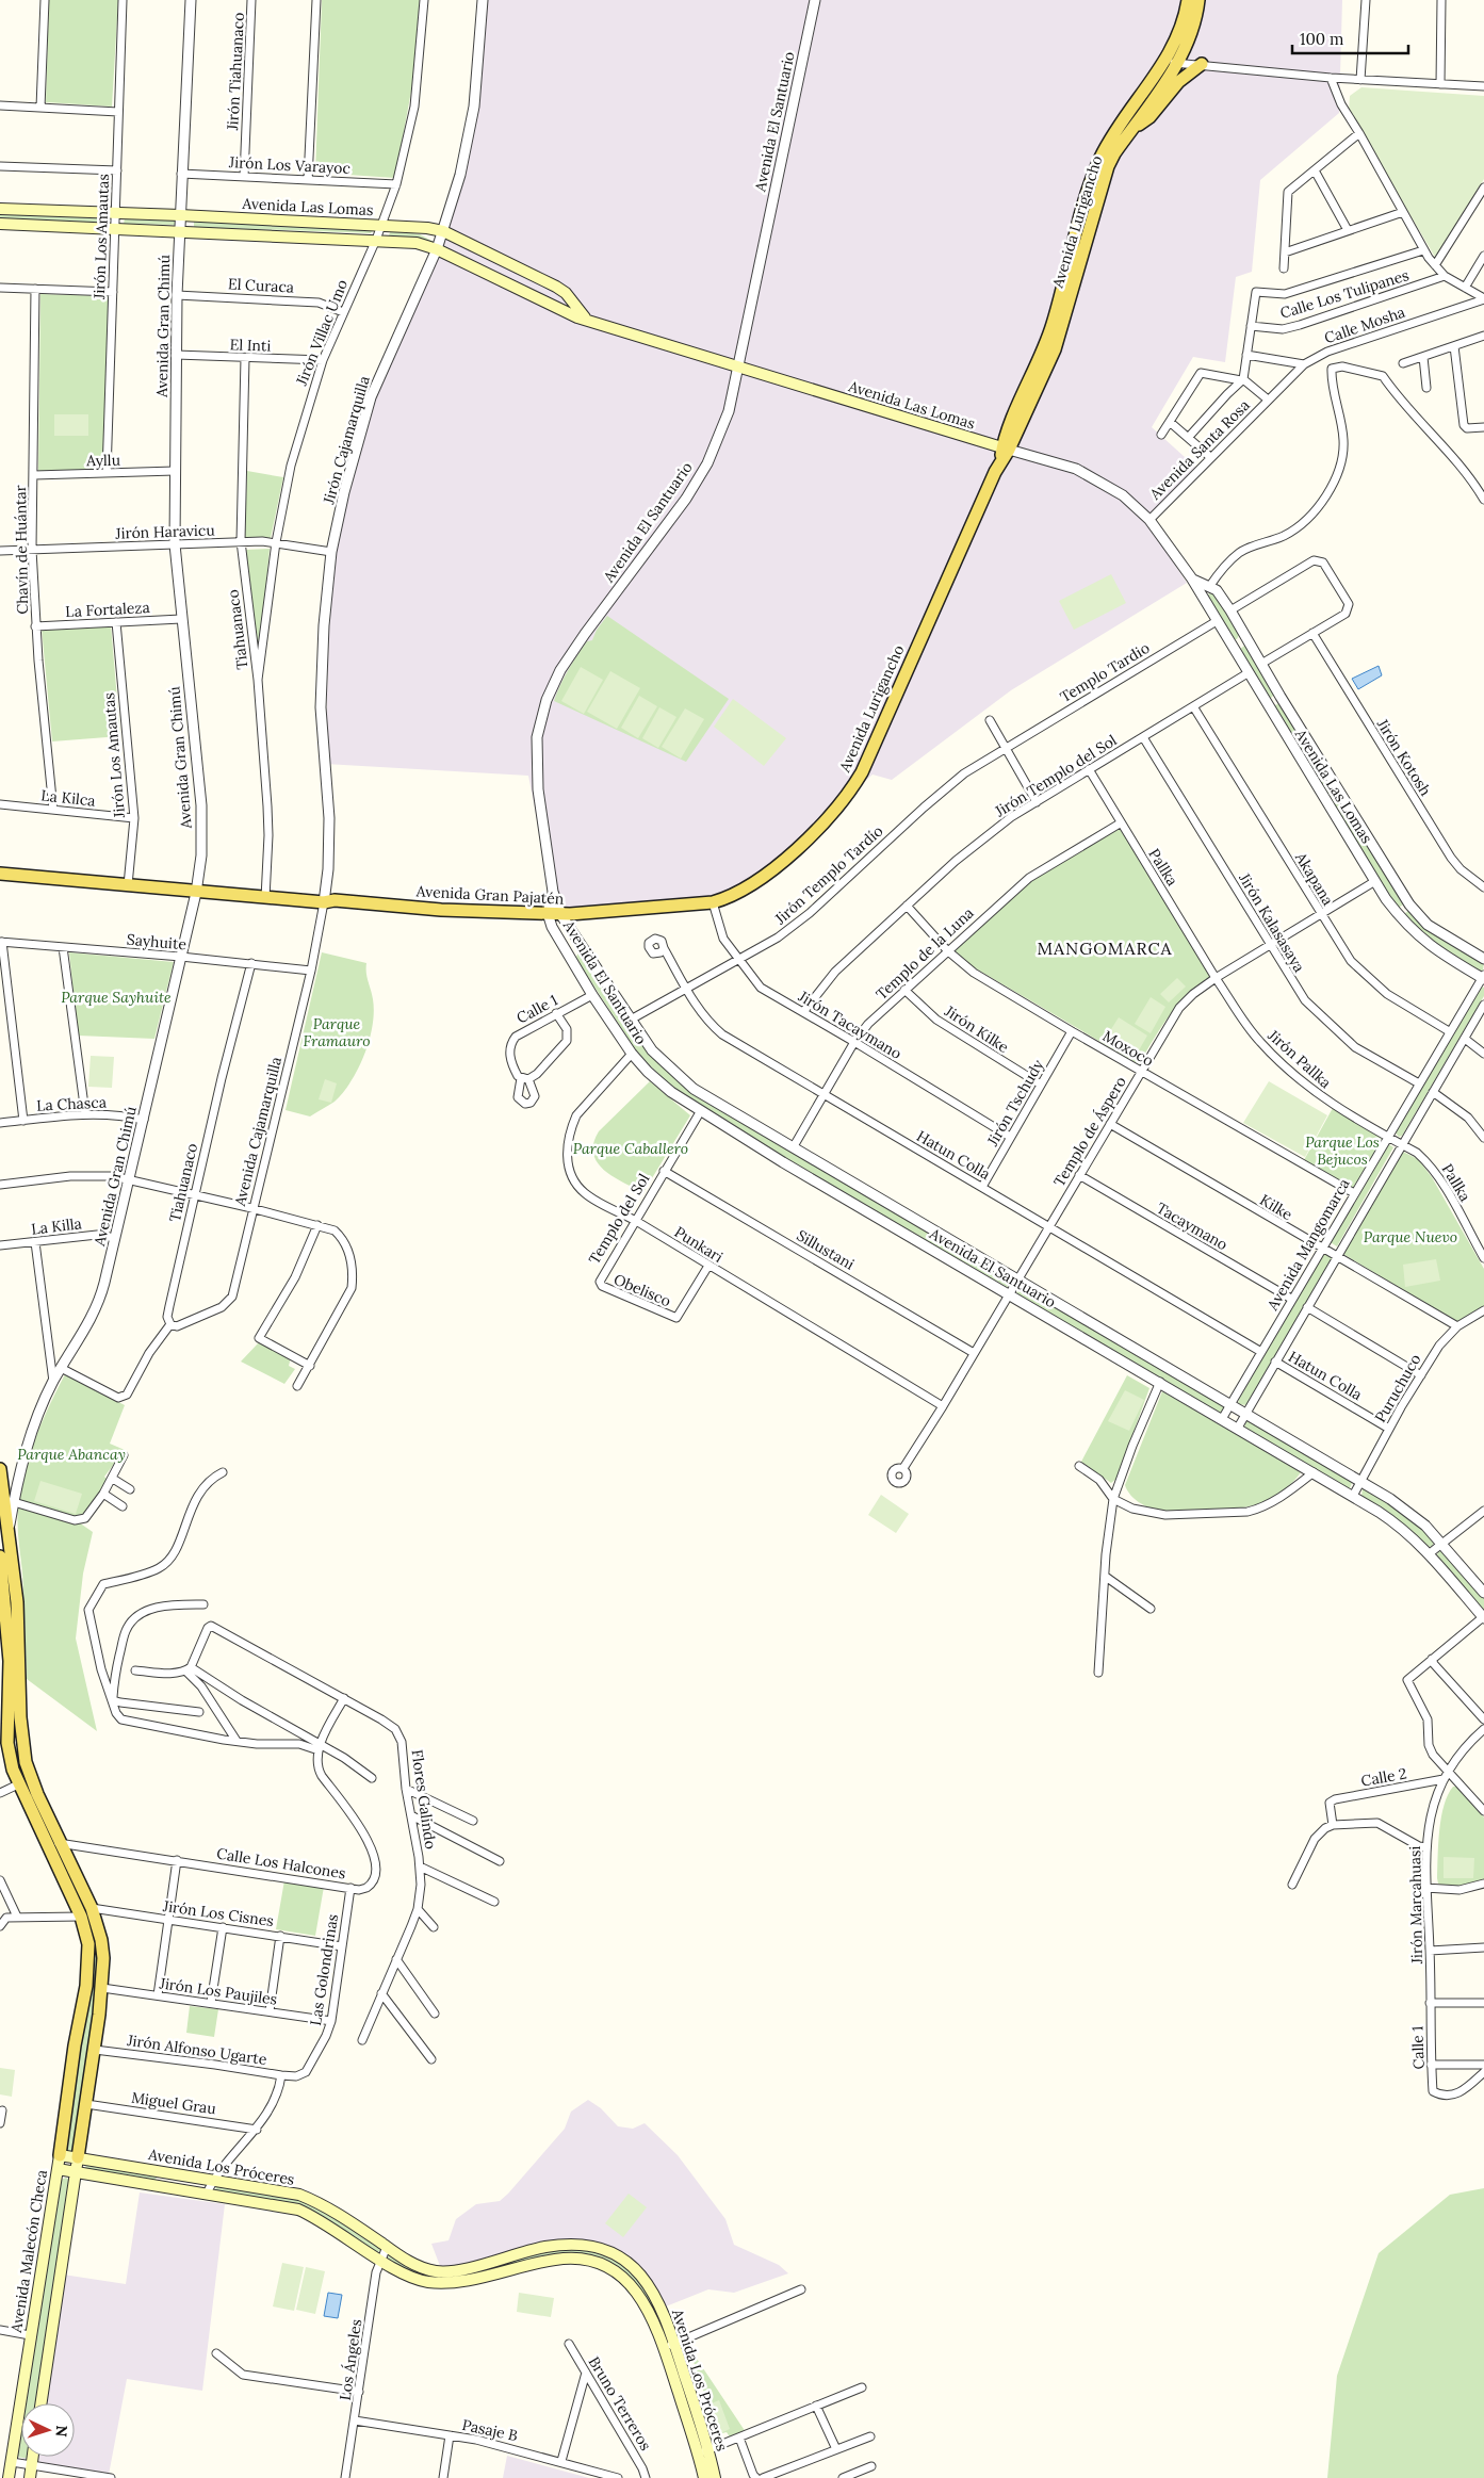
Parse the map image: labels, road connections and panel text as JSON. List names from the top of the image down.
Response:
{
  "streets": {
    "main road": [
      "Avenida Las Lomas",
      "Avenida Lurigancho",
      "Avenida Gran Pajatén",
      "Avenida Los Próceres",
      "Avenida Malecón Checa"
    ],
    "street": [
      "Jirón Tiahuanaco",
      "Avenida El Santuario",
      "Jirón Los Varayoc",
      "Jirón Los Amautas",
      "El Curaca",
      "Calle Los Tulipanes",
      "Calle Mosha",
      "Avenida Gran Chimú",
      "Jirón Villac Umo",
      "El Inti",
      "Jirón Cajamarquilla",
      "Avenida Santa Rosa",
      "Ayllu",
      "Jirón Haravicu",
      "Chavín de Huántar",
      "La Fortaleza",
      "Tiahuanaco",
      "Templo Tardio",
      "Jirón Kotosh",
      "Jirón Templo del Sol",
      "La Kilca",
      "Pallka",
      "Jirón Templo Tardío",
      "Akapana",
      "Jirón Kalasasaya",
      "Sayhuite",
      "Templo de la Luna",
      "Calle 1",
      "Jirón Tacaymano",
      "Jirón Kilke",
      "Moxoco",
      "Jirón Pallka",
      "Jirón Tschudy",
      "La Chasca",
      "Avenida Cajamarquilla",
      "Templo de Áspero",
      "Hatun Colla",
      "Kilke",
      "Templo del Sol",
      "La Killa",
      "Tacaymano",
      "Punkari",
      "Avenida Mangomarca",
      "Sillustani",
      "Obelisco",
      "Puruchuco",
      "Calle 2",
      "Flores Galindo",
      "Calle Los Halcones",
      "Jirón Marcahuasi",
      "Jirón Los Cisnes",
      "Las Golondrinas",
      "Jirón Los Paujiles",
      "Jirón Alfonso Ugarte",
      "Miguel Grau",
      "Los Ángeles",
      "Bruno Terreros",
      "Pasaje B"
    ]
  },
  "crossings": [
    ["Jirón Tiahuanaco", "Jirón Los Varayoc"],
    ["Avenida El Santuario", "Avenida Las Lomas"],
    ["Avenida El Santuario", "Avenida Lurigancho"],
    ["Avenida El Santuario", "Jirón Templo Tardío"],
    ["Avenida El Santuario", "Avenida Gran Pajatén"],
    ["Avenida El Santuario", "Templo de la Luna"],
    ["Avenida El Santuario", "Calle 1"],
    ["Avenida El Santuario", "Templo de Áspero"],
    ["Avenida El Santuario", "Templo del Sol"],
    ["Avenida El Santuario", "Punkari"],
    ["Avenida El Santuario", "Avenida Mangomarca"],
    ["Avenida El Santuario", "Puruchuco"],
    ["Jirón Los Varayoc", "Avenida Gran Chimú"],
    ["Jirón Los Varayoc", "Jirón Villac Umo"],
    ["Avenida Las Lomas", "Avenida Lurigancho"],
    ["Avenida Las Lomas", "Jirón Los Amautas"],
    ["Avenida Las Lomas", "Avenida Gran Chimú"],
    ["Avenida Las Lomas", "Jirón Villac Umo"],
    ["Avenida Las Lomas", "Jirón Cajamarquilla"],
    ["Avenida Las Lomas", "Avenida Santa Rosa"],
    ["Avenida Las Lomas", "Templo Tardio"],
    ["Avenida Las Lomas", "Jirón Templo del Sol"],
    ["Avenida Las Lomas", "Templo de Áspero"],
    ["Avenida Las Lomas", "Avenida Mangomarca"],
    ["Avenida Lurigancho", "Avenida Gran Pajatén"],
    ["Avenida Lurigancho", "Jirón Tacaymano"],
    ["Jirón Los Amautas", "Ayllu"],
    ["Jirón Los Amautas", "La Fortaleza"],
    ["Jirón Los Amautas", "La Kilca"],
    ["Jirón Los Amautas", "Avenida Gran Pajatén"],
    ["El Curaca", "Avenida Gran Chimú"],
    ["El Curaca", "Jirón Villac Umo"],
    ["Calle Mosha", "Avenida Santa Rosa"],
    ["Avenida Gran Chimú", "El Inti"],
    ["Avenida Gran Chimú", "Ayllu"],
    ["Avenida Gran Chimú", "Jirón Haravicu"],
    ["Avenida Gran Chimú", "La Fortaleza"],
    ["Avenida Gran Chimú", "Avenida Gran Pajatén"],
    ["Avenida Gran Chimú", "Sayhuite"],
    ["Avenida Gran Chimú", "La Chasca"],
    ["Avenida Gran Chimú", "La Killa"],
    ["Jirón Villac Umo", "El Inti"],
    ["Jirón Villac Umo", "Jirón Haravicu"],
    ["Jirón Villac Umo", "Tiahuanaco"],
    ["El Inti", "Tiahuanaco"],
    ["Jirón Cajamarquilla", "Jirón Haravicu"],
    ["Jirón Cajamarquilla", "Avenida Gran Pajatén"],
    ["Jirón Cajamarquilla", "Avenida Cajamarquilla"],
    ["Ayllu", "Chavín de Huántar"],
    ["Jirón Haravicu", "Chavín de Huántar"],
    ["Jirón Haravicu", "Tiahuanaco"],
    ["Chavín de Huántar", "La Fortaleza"],
    ["Chavín de Huántar", "La Kilca"],
    ["Tiahuanaco", "Avenida Gran Pajatén"],
    ["Tiahuanaco", "Sayhuite"],
    ["Tiahuanaco", "Avenida Cajamarquilla"],
    ["Templo Tardio", "Jirón Templo Tardío"],
    ["Jirón Templo del Sol", "Pallka"],
    ["Jirón Templo del Sol", "Akapana"],
    ["Jirón Templo del Sol", "Jirón Kalasasaya"],
    ["Jirón Templo del Sol", "Jirón Tacaymano"],
    ["Jirón Templo del Sol", "Moxoco"],
    ["Pallka", "Templo de la Luna"],
    ["Pallka", "Jirón Pallka"],
    ["Pallka", "Templo de Áspero"],
    ["Pallka", "Avenida Mangomarca"],
    ["Jirón Templo Tardío", "Jirón Tacaymano"],
    ["Jirón Templo Tardío", "Hatun Colla"],
    ["Akapana", "Templo de Áspero"],
    ["Akapana", "Avenida Mangomarca"],
    ["Avenida Gran Pajatén", "Avenida Cajamarquilla"],
    ["Jirón Kalasasaya", "Templo de Áspero"],
    ["Jirón Kalasasaya", "Avenida Mangomarca"],
    ["Sayhuite", "Avenida Cajamarquilla"],
    ["Templo de la Luna", "Jirón Tacaymano"],
    ["Templo de la Luna", "Jirón Kilke"],
    ["Templo de la Luna", "Moxoco"],
    ["Templo de la Luna", "Hatun Colla"],
    ["Calle 1", "Jirón Marcahuasi"],
    ["Jirón Tacaymano", "Jirón Tschudy"],
    ["Jirón Kilke", "Jirón Tschudy"],
    ["Moxoco", "Jirón Tschudy"],
    ["Moxoco", "Templo de Áspero"],
    ["Moxoco", "Avenida Mangomarca"],
    ["Jirón Pallka", "Templo de Áspero"],
    ["Jirón Pallka", "Avenida Mangomarca"],
    ["Jirón Tschudy", "Hatun Colla"],
    ["Templo de Áspero", "Hatun Colla"],
    ["Templo de Áspero", "Kilke"],
    ["Templo de Áspero", "Tacaymano"],
    ["Templo de Áspero", "Punkari"],
    ["Templo de Áspero", "Sillustani"],
    ["Hatun Colla", "Avenida Mangomarca"],
    ["Hatun Colla", "Puruchuco"],
    ["Kilke", "Avenida Mangomarca"],
    ["Kilke", "Puruchuco"],
    ["Templo del Sol", "Punkari"],
    ["Templo del Sol", "Sillustani"],
    ["Templo del Sol", "Obelisco"],
    ["Tacaymano", "Avenida Mangomarca"],
    ["Punkari", "Obelisco"],
    ["Calle 2", "Jirón Marcahuasi"],
    ["Calle Los Halcones", "Las Golondrinas"],
    ["Jirón Los Cisnes", "Las Golondrinas"],
    ["Las Golondrinas", "Jirón Los Paujiles"],
    ["Las Golondrinas", "Jirón Alfonso Ugarte"],
    ["Avenida Los Próceres", "Avenida Malecón Checa"],
    ["Avenida Los Próceres", "Los Ángeles"],
    ["Los Ángeles", "Pasaje B"]
  ],
  "districts": ["MANGOMARCA"],
  "parks": [
    "Parque Sayhuite",
    "Parque Framauro",
    "Parque Los Bejucos",
    "Parque Caballero",
    "Parque Nuevo",
    "Parque Abancay"
  ],
  "scale_bar": "100 m",
  "north": "right"
}
